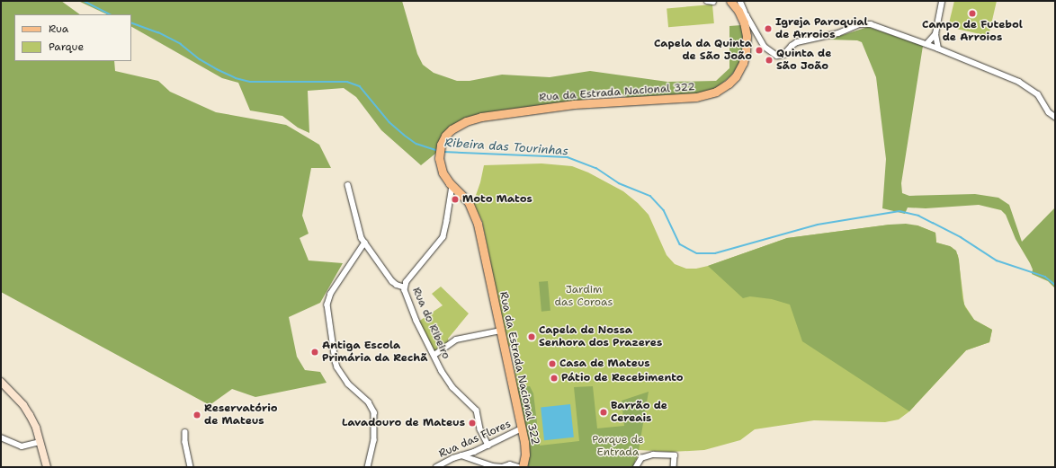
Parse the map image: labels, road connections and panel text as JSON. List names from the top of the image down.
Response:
{
  "streets": {
    "main road": ["Rua da Estrada Nacional 322"],
    "street": ["Rua do Ribeiro", "Rua das Flores"]
  },
  "crossings": [
    ["Rua da Estrada Nacional 322", "Rua do Ribeiro"],
    ["Rua da Estrada Nacional 322", "Rua das Flores"],
    ["Rua do Ribeiro", "Rua das Flores"]
  ],
  "water": ["Ribeira das Tourinhas"],
  "parks": ["Jardim das Coroas", "Parque de Entrada"],
  "places": [
    "Campo de Futebol de Arroios",
    "Igreja Paroquial de Arroios",
    "Capela da Quinta de São João",
    "Quinta de São João",
    "Moto Matos",
    "Capela de Nossa Senhora dos Prazeres",
    "Antiga Escola Primária da Rechã",
    "Casa de Mateus",
    "Pátio de Recebimento",
    "Barrão de Cereais",
    "Reservatório de Mateus",
    "Lavadouro de Mateus"
  ],
  "legend": ["Rua", "Parque"]
}
